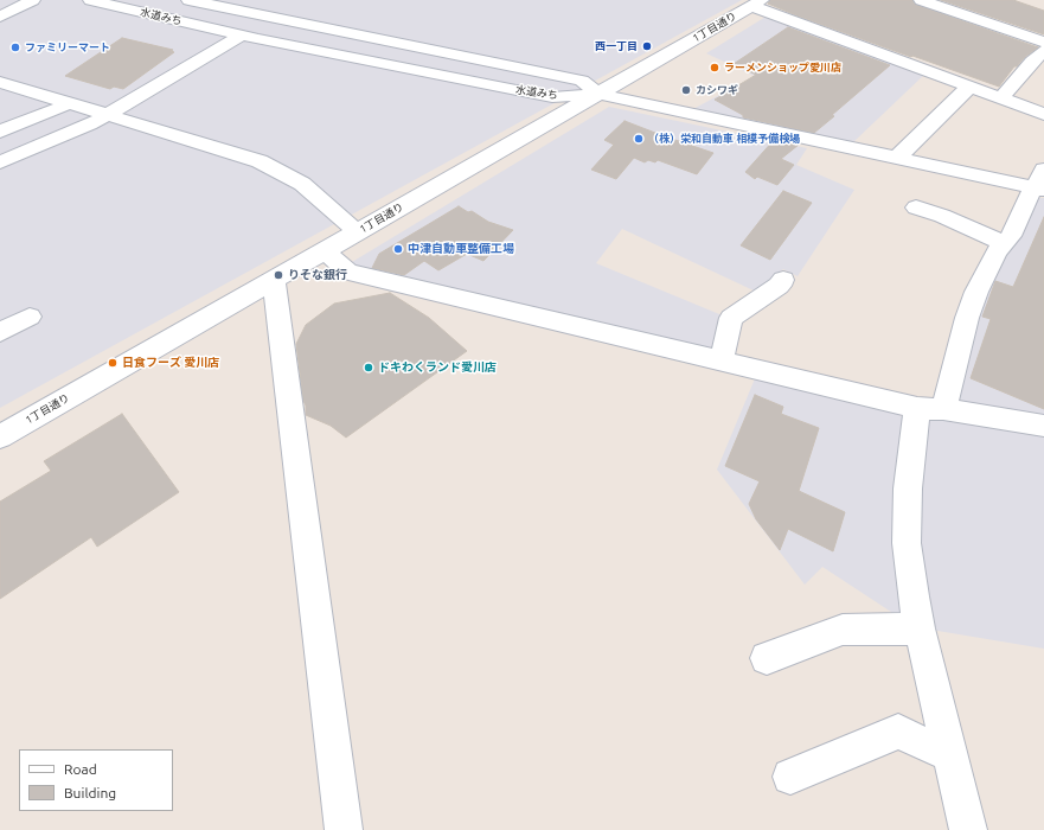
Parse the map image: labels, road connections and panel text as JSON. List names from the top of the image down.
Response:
{
  "streets": {
    "street": ["水道みち", "1丁目通り"]
  },
  "crossings": [
    ["水道みち", "1丁目通り"]
  ],
  "places": [
    "西一丁目",
    "ファミリーマート",
    "ラーメンショップ愛川店",
    "カシワギ",
    "（株）栄和自動車 相模予備検場",
    "中津自動車整備工場",
    "りそな銀行",
    "日食フーズ 愛川店",
    "ドキわくランド愛川店"
  ],
  "legend": ["Road", "Building"]
}
